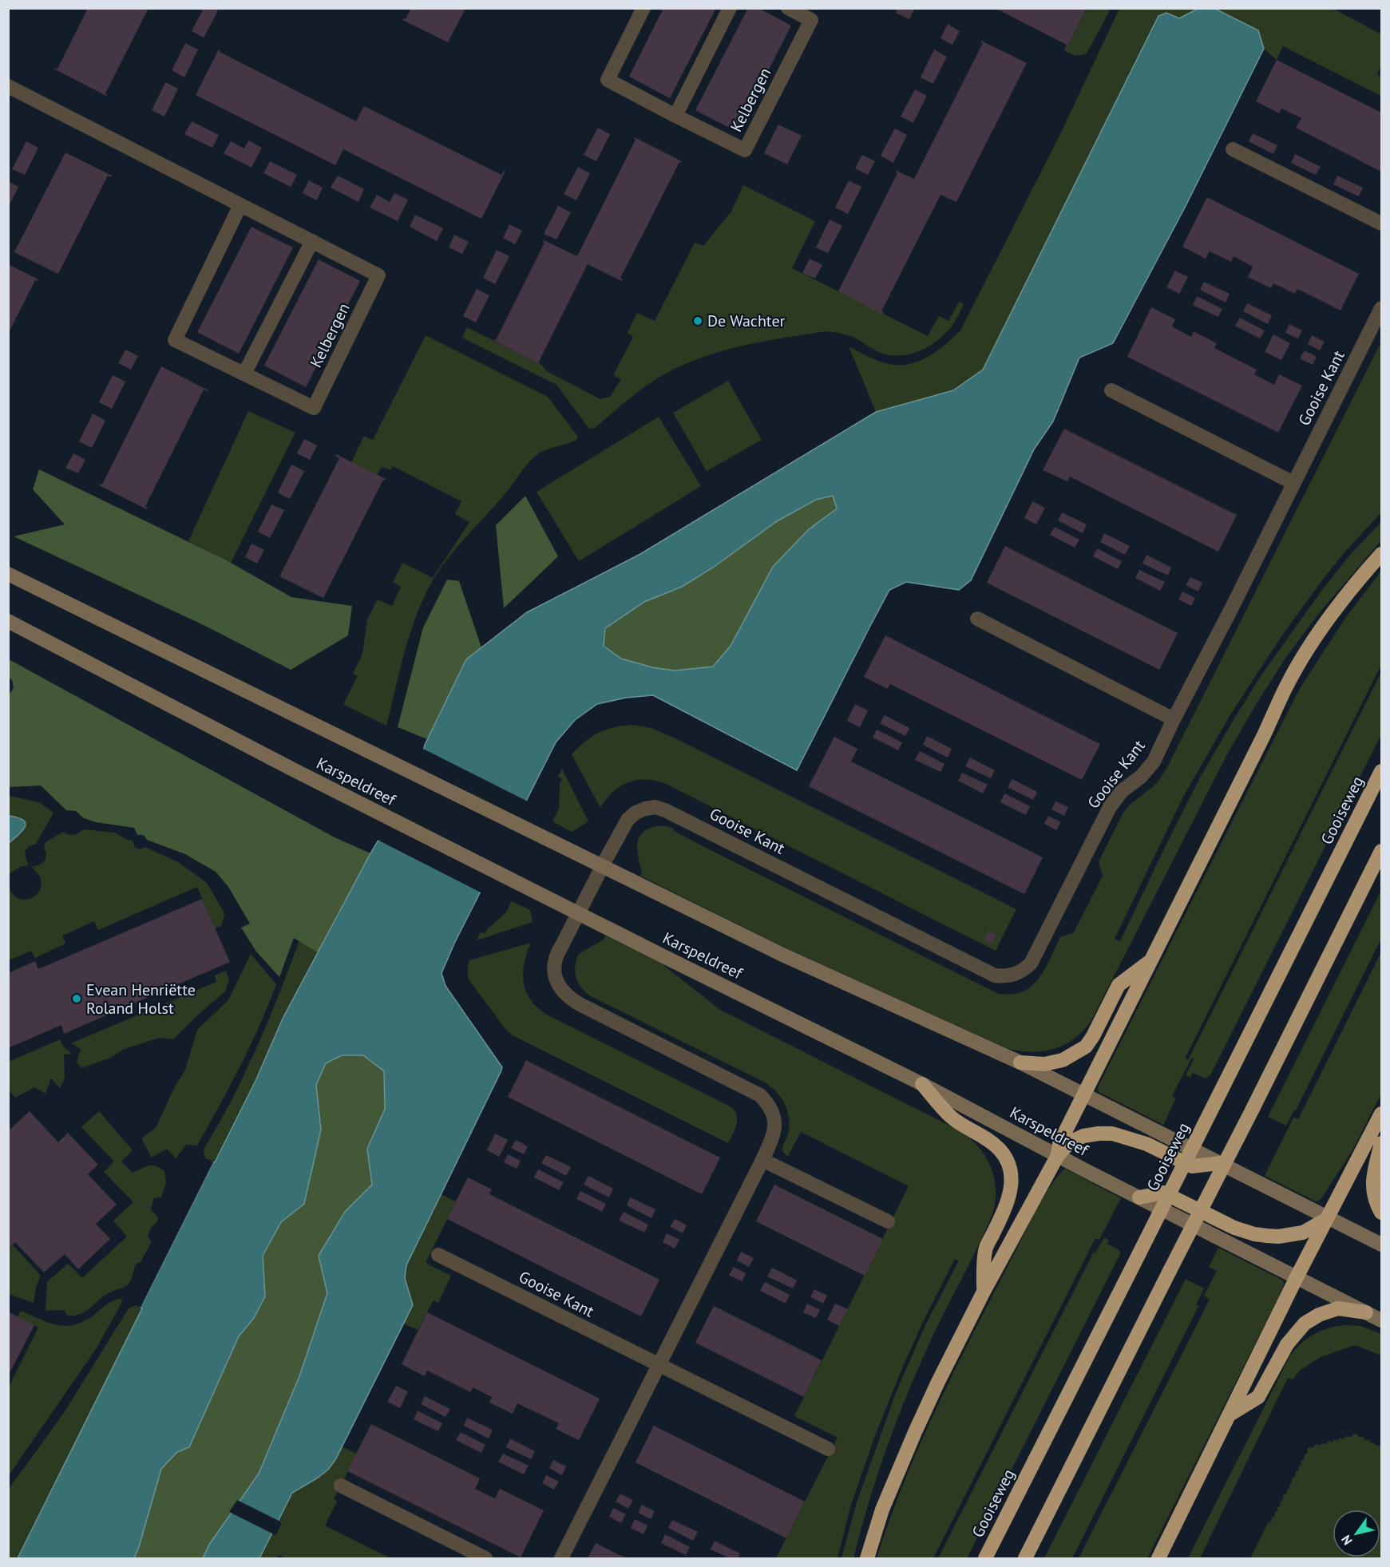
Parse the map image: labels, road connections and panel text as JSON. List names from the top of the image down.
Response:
{
  "streets": {
    "highway": ["Gooiseweg"],
    "street": ["Kelbergen", "Gooise Kant", "Karspeldreef"]
  },
  "crossings": [
    ["Gooise Kant", "Karspeldreef"]
  ],
  "places": ["De Wachter", "Evean Henriëtte Roland Holst"],
  "north": "bottom left"
}
